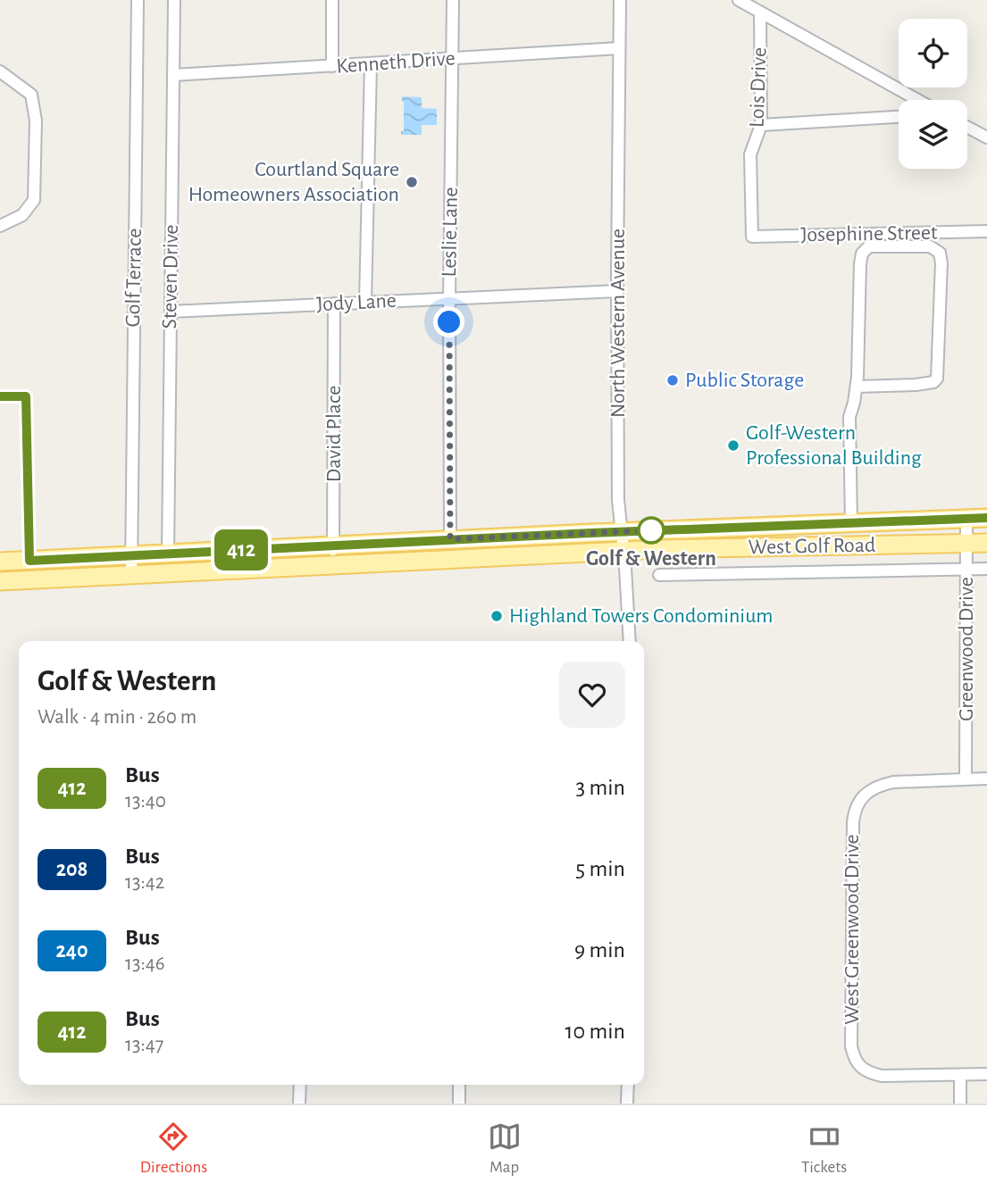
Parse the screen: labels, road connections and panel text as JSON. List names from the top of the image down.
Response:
{
  "streets": {
    "main road": ["West Golf Road"],
    "street": [
      "Kenneth Drive",
      "Lois Drive",
      "Leslie Lane",
      "Josephine Street",
      "Steven Drive",
      "Golf Terrace",
      "Jody Lane",
      "North Western Avenue",
      "David Place",
      "Greenwood Drive",
      "West Greenwood Drive"
    ]
  },
  "crossings": [
    ["Kenneth Drive", "Leslie Lane"],
    ["Kenneth Drive", "Steven Drive"],
    ["Kenneth Drive", "North Western Avenue"],
    ["Lois Drive", "Josephine Street"],
    ["Leslie Lane", "Jody Lane"],
    ["Leslie Lane", "West Golf Road"],
    ["Steven Drive", "Jody Lane"],
    ["Steven Drive", "West Golf Road"],
    ["Golf Terrace", "West Golf Road"],
    ["Jody Lane", "North Western Avenue"],
    ["Jody Lane", "David Place"],
    ["North Western Avenue", "West Golf Road"],
    ["David Place", "West Golf Road"],
    ["West Golf Road", "Greenwood Drive"],
    ["Greenwood Drive", "West Greenwood Drive"]
  ],
  "places": [
    "Courtland Square Homeowners Association",
    "Public Storage",
    "Golf-Western Professional Building",
    "Golf & Western",
    "Highland Towers Condominium"
  ],
  "lines": ["bus line 412"],
  "page": {
    "on_map": "412",
    "heading": ["Golf & Western", "Walk · 4 min · 260 m"],
    "list": [
      {
        "mark": "412",
        "name": "Bus",
        "note": "13:40",
        "value": "3 min"
      },
      {
        "mark": "208",
        "name": "Bus",
        "note": "13:42",
        "value": "5 min"
      },
      {
        "mark": "240",
        "name": "Bus",
        "note": "13:46",
        "value": "9 min"
      },
      {
        "mark": "412",
        "name": "Bus",
        "note": "13:47",
        "value": "10 min"
      }
    ],
    "tabs": ["Directions", "Map", "Tickets"]
  }
}
